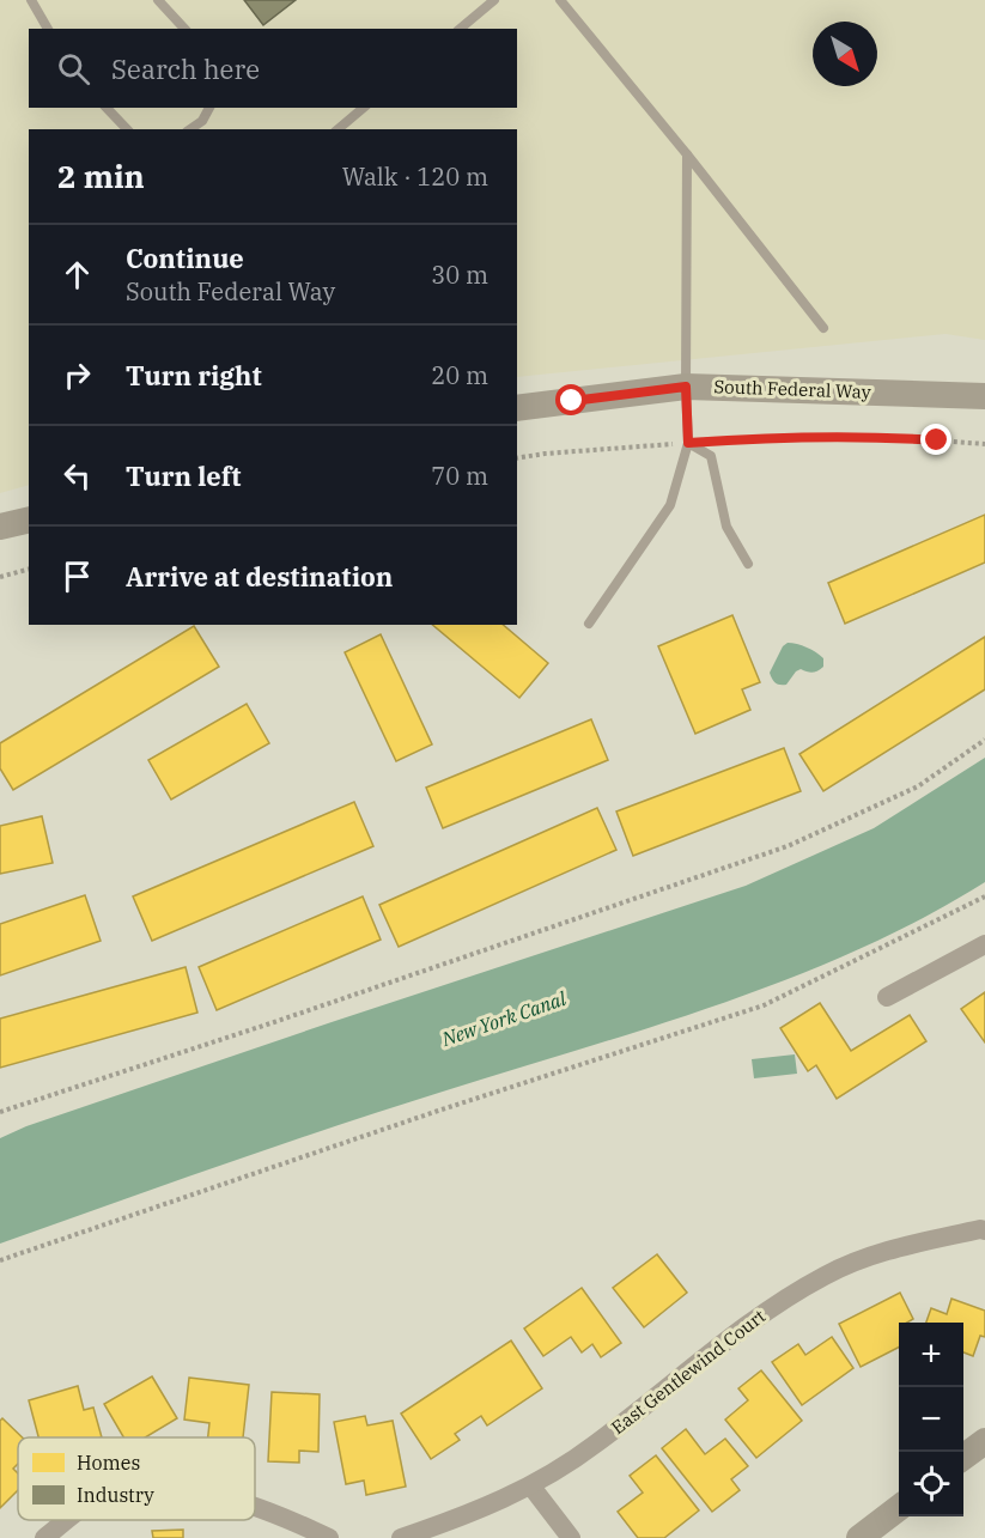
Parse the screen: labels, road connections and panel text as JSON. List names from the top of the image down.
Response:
{
  "streets": {
    "main road": ["South Federal Way"],
    "street": ["East Gentlewind Court"]
  },
  "water": ["New York Canal"],
  "legend": ["Homes", "Industry"],
  "north": "bottom right",
  "page": {
    "search": "Search here",
    "heading": ["2 min", "Walk · 120 m"],
    "list": [
      ["Continue", "South Federal Way", "30 m"],
      ["Turn right", "20 m"],
      ["Turn left", "70 m"],
      "Arrive at destination"
    ],
    "map_buttons": ["+", "−"]
  }
}
